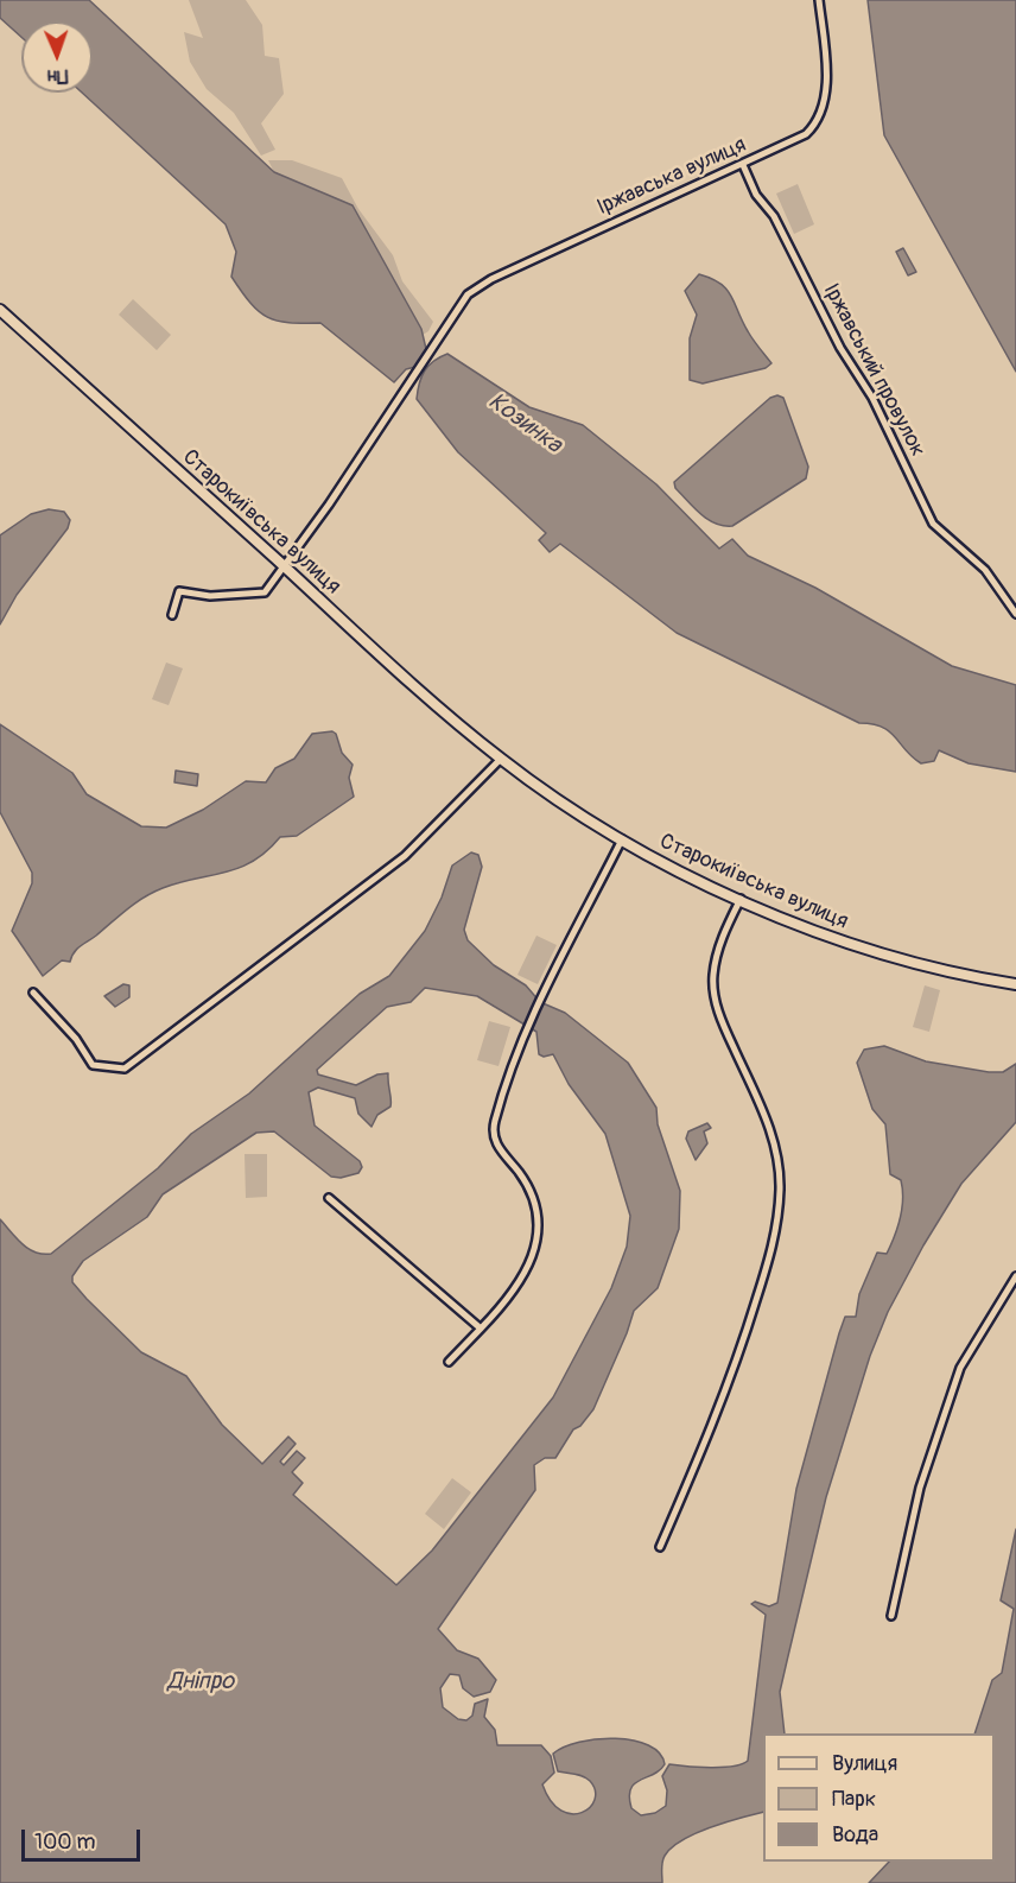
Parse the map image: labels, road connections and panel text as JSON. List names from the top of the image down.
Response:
{
  "streets": {
    "street": ["Іржавська вулиця", "Іржавський провулок", "Старокиївська вулиця"]
  },
  "crossings": [
    ["Іржавська вулиця", "Іржавський провулок"],
    ["Іржавська вулиця", "Старокиївська вулиця"]
  ],
  "water": ["Козинка", "Дніпро"],
  "legend": ["Вулиця", "Парк", "Вода"],
  "scale_bar": "100 m",
  "north": "bottom"
}
